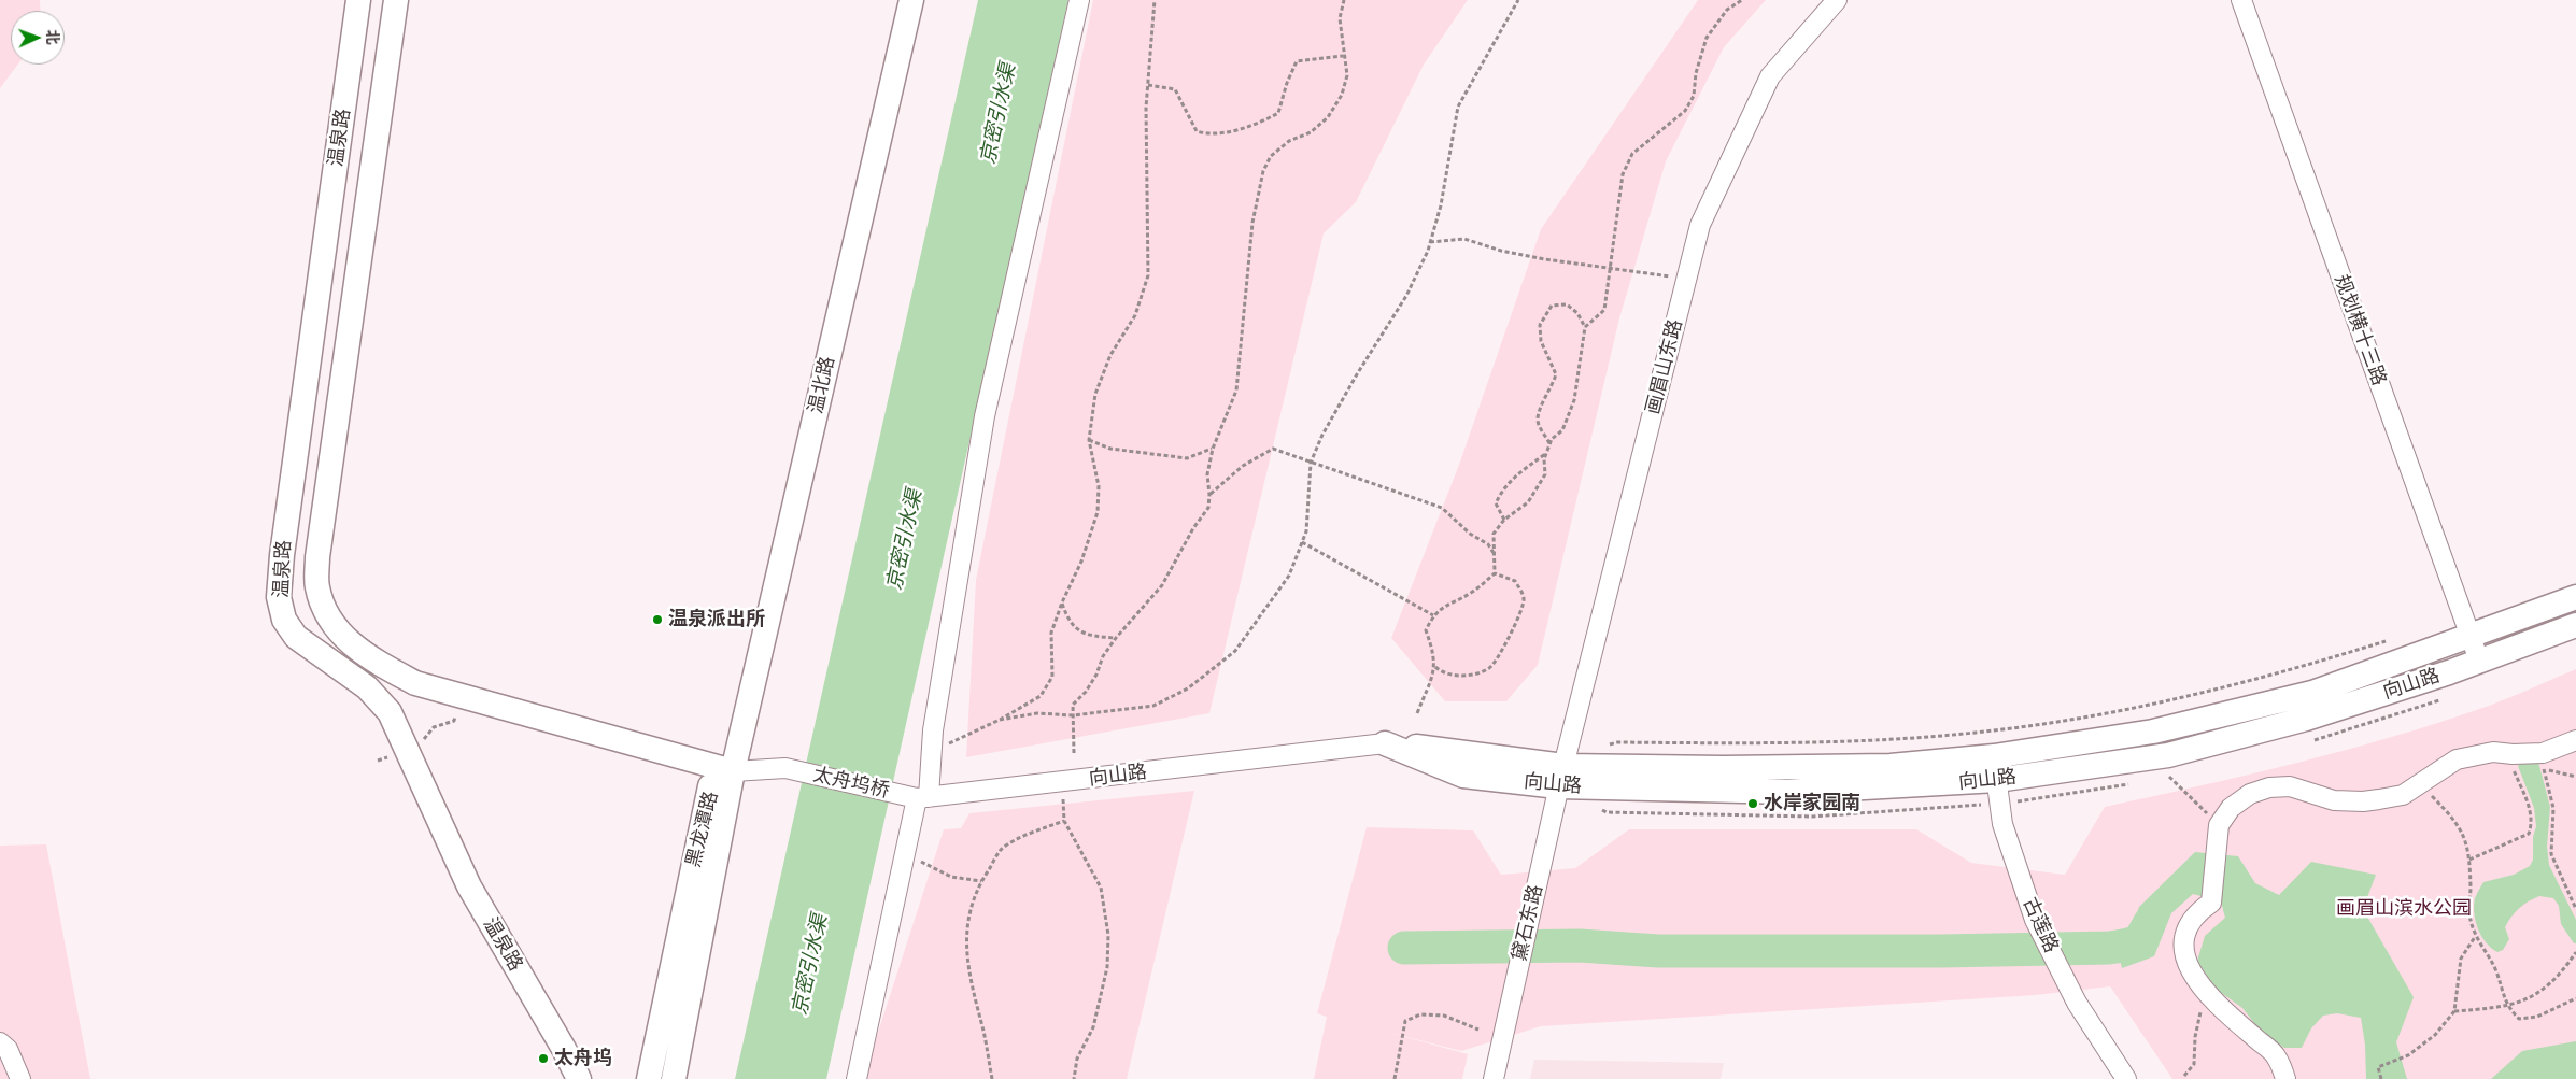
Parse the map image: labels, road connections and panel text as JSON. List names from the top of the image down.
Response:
{
  "streets": {
    "main road": [
      "温泉路",
      "温北路",
      "向山路",
      "黑龙潭路"
    ],
    "street": [
      "规划横十三路",
      "画眉山东路",
      "太舟坞桥",
      "黛石东路",
      "古莲路"
    ]
  },
  "crossings": [
    ["温泉路", "温北路"],
    ["温泉路", "太舟坞桥"],
    ["温泉路", "黑龙潭路"],
    ["规划横十三路", "向山路"],
    ["画眉山东路", "向山路"],
    ["画眉山东路", "黛石东路"],
    ["温北路", "太舟坞桥"],
    ["温北路", "黑龙潭路"],
    ["向山路", "太舟坞桥"],
    ["向山路", "黛石东路"],
    ["向山路", "古莲路"],
    ["太舟坞桥", "黑龙潭路"]
  ],
  "water": ["京密引水渠"],
  "parks": ["画眉山滨水公园"],
  "places": ["温泉派出所", "水岸家园南", "太舟坞"],
  "north": "right"
}
